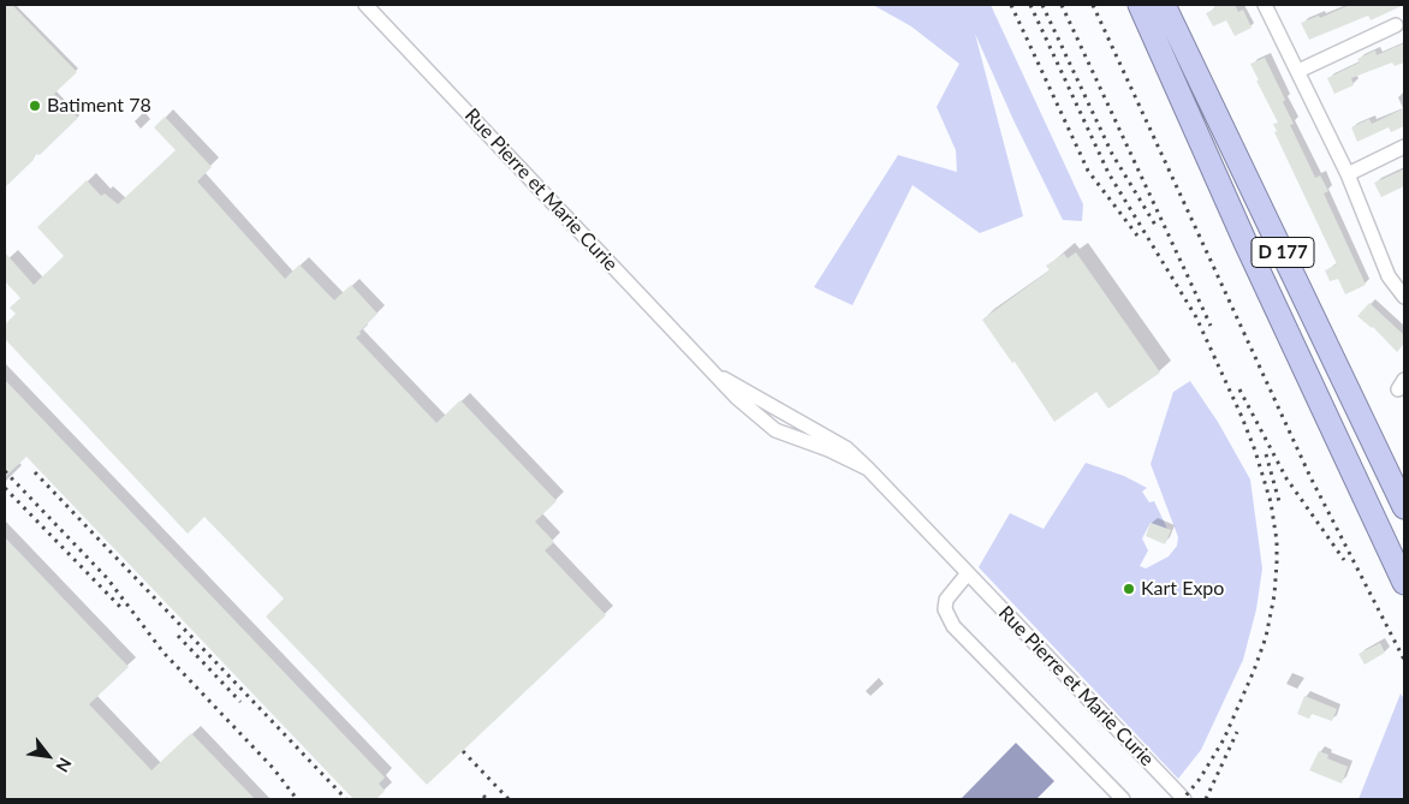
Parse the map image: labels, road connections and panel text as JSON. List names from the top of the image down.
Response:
{
  "streets": {
    "highway": ["D 177"],
    "street": ["Rue Pierre et Marie Curie"]
  },
  "places": ["Batiment 78", "Kart Expo"],
  "north": "bottom right"
}
